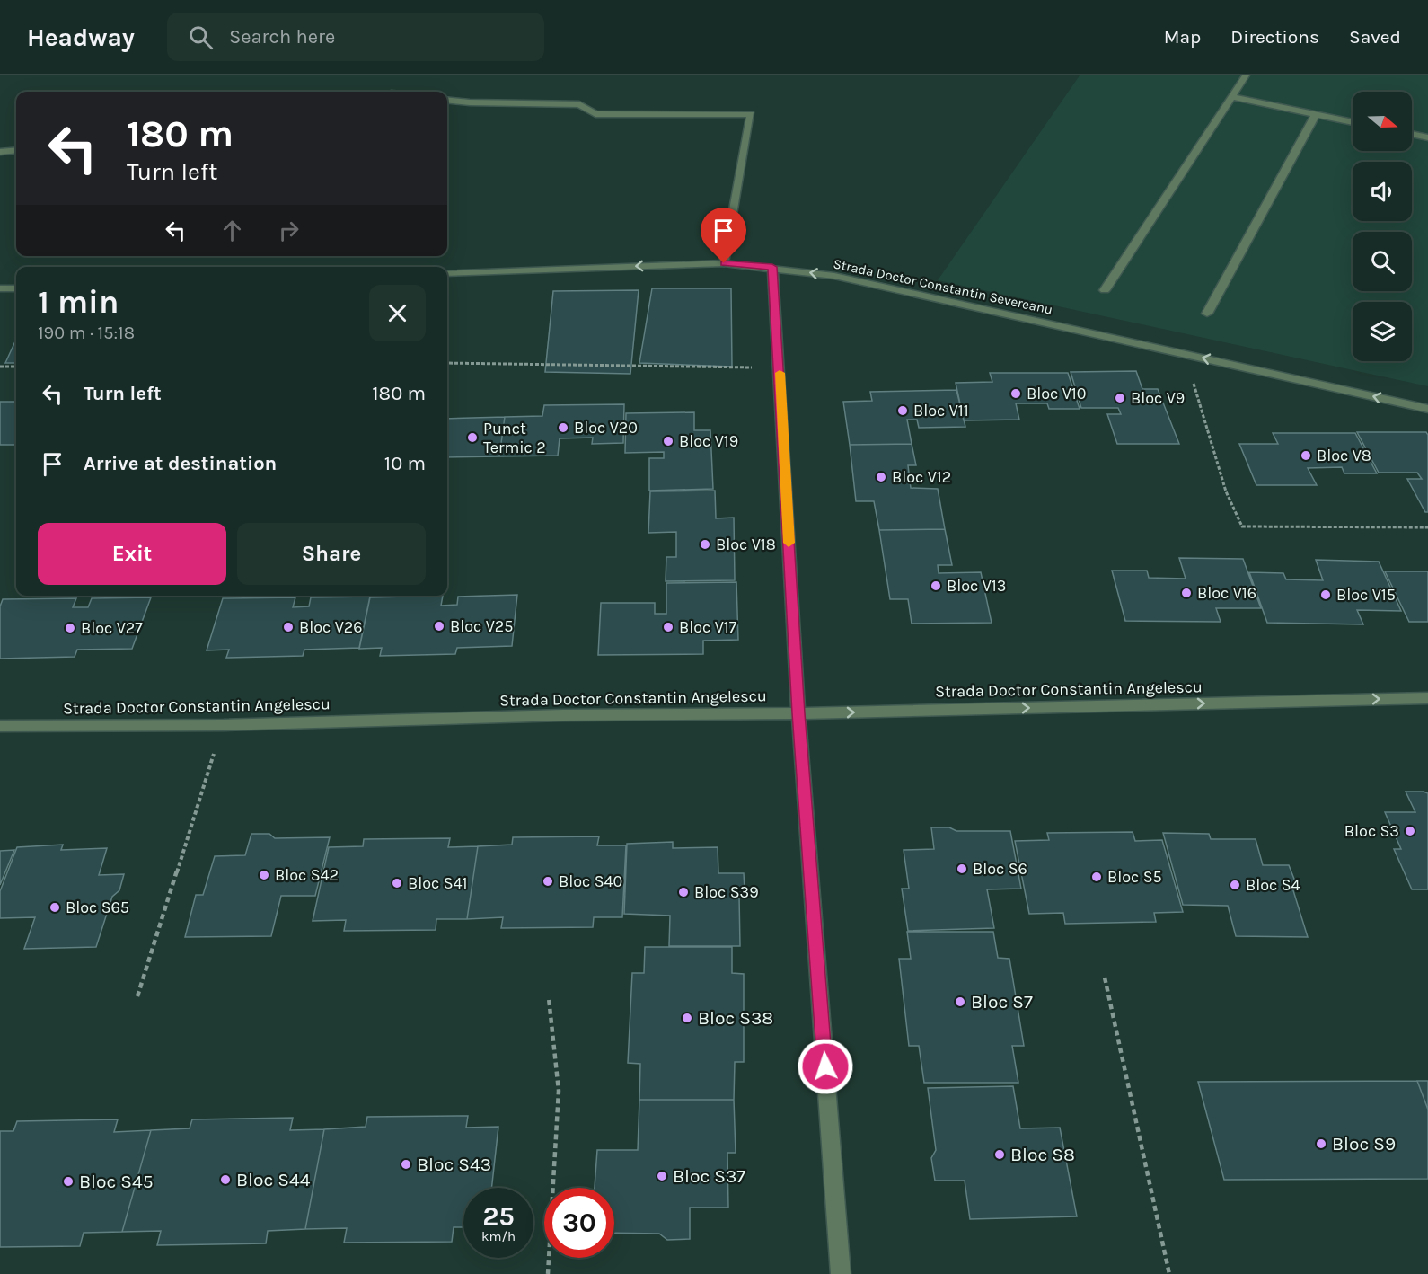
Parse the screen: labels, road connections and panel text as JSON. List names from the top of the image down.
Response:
{
  "streets": {
    "street": ["Strada Doctor Constantin Severeanu", "Strada Doctor Constantin Angelescu"]
  },
  "one_way": ["Strada Doctor Constantin Severeanu", "Strada Doctor Constantin Angelescu"],
  "places": [
    "Bloc V10",
    "Bloc V9",
    "Bloc V11",
    "Bloc V20",
    "Punct Termic 2",
    "Bloc V19",
    "Bloc V8",
    "Bloc V12",
    "Bloc V18",
    "Bloc V13",
    "Bloc V16",
    "Bloc V15",
    "Bloc V25",
    "Bloc V26",
    "Bloc V17",
    "Bloc V27",
    "Bloc S3",
    "Bloc S6",
    "Bloc S42",
    "Bloc S5",
    "Bloc S40",
    "Bloc S41",
    "Bloc S4",
    "Bloc S39",
    "Bloc S65",
    "Bloc S7",
    "Bloc S38",
    "Bloc S9",
    "Bloc S8",
    "Bloc S43",
    "Bloc S37",
    "Bloc S44",
    "Bloc S45"
  ],
  "north": "right",
  "page": {
    "header": "Headway",
    "search": "Search here",
    "nav": ["Map", "Directions", "Saved"],
    "turn": ["180 m", "Turn left"],
    "heading": ["1 min", "190 m · 15:18"],
    "list": [
      {
        "name": "Turn left",
        "value": "180 m"
      },
      {
        "name": "Arrive at destination",
        "value": "10 m"
      }
    ],
    "buttons": ["Exit", "Share"],
    "speed": "25 km/h",
    "limit": "30"
  }
}
